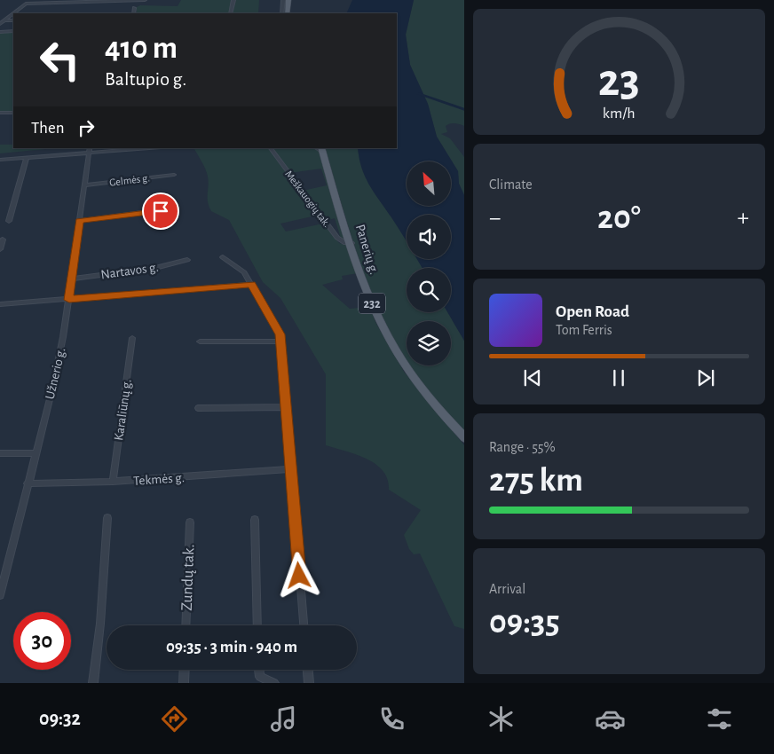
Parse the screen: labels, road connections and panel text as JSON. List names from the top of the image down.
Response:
{
  "streets": {
    "main road": ["Panerių g.", "232"],
    "street": [
      "Gelmės g.",
      "Meškauogių tak.",
      "Nartavos g.",
      "Užnerio g.",
      "Karaliūnų g.",
      "Tekmės g.",
      "Zundų tak."
    ]
  },
  "crossings": [
    ["Gelmės g.", "Užnerio g."],
    ["Meškauogių tak.", "Panerių g."],
    ["Nartavos g.", "Užnerio g."],
    ["Užnerio g.", "Tekmės g."],
    ["Karaliūnų g.", "Tekmės g."]
  ],
  "north": "top left",
  "page": {
    "turn": ["410 m", "Baltupio g."],
    "then": "Then",
    "tile": [
      "Climate",
      ["Range · 55%", "275 km"],
      ["Arrival", "09:35"]
    ],
    "heat": ["−", "20°", "+"],
    "song": ["Open Road", "Tom Ferris"],
    "limit": "30",
    "trip": "09:35 · 3 min · 940 m",
    "tabs": "09:32",
    "gauge": ["23", "km/h"]
  }
}
